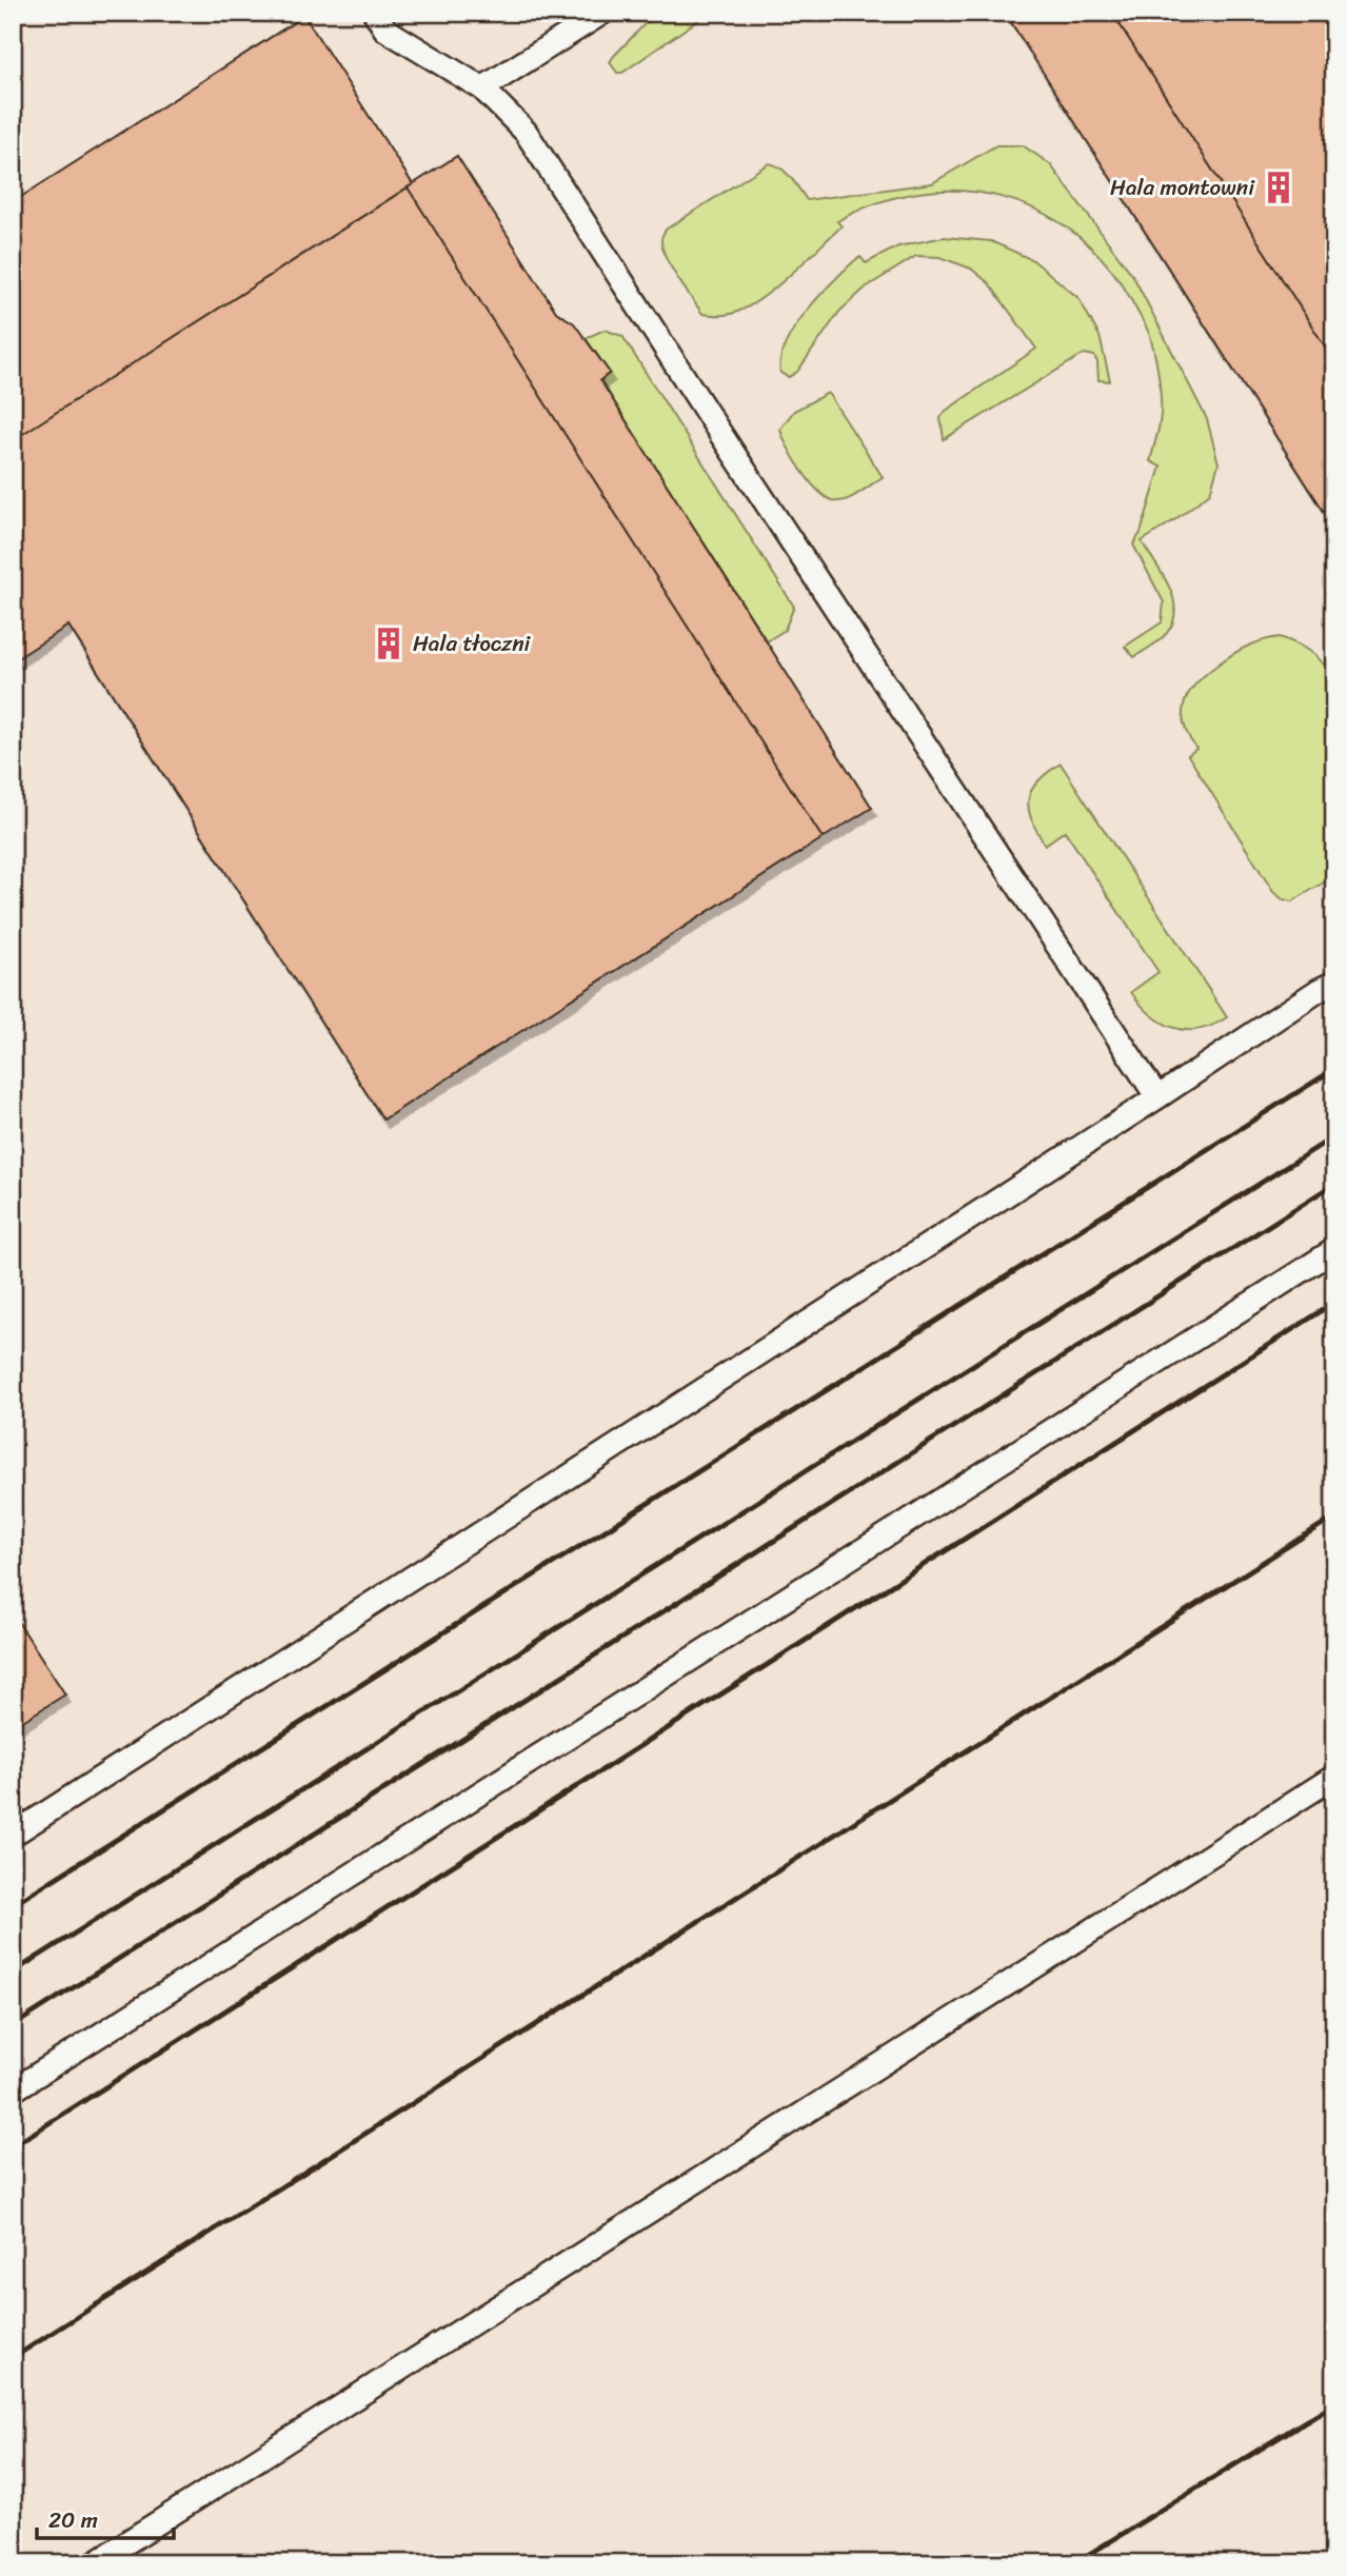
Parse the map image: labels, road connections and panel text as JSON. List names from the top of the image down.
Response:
{
  "places": {
    "building": ["Hala montowni", "Hala tłoczni"]
  },
  "scale_bar": "20 m"
}
